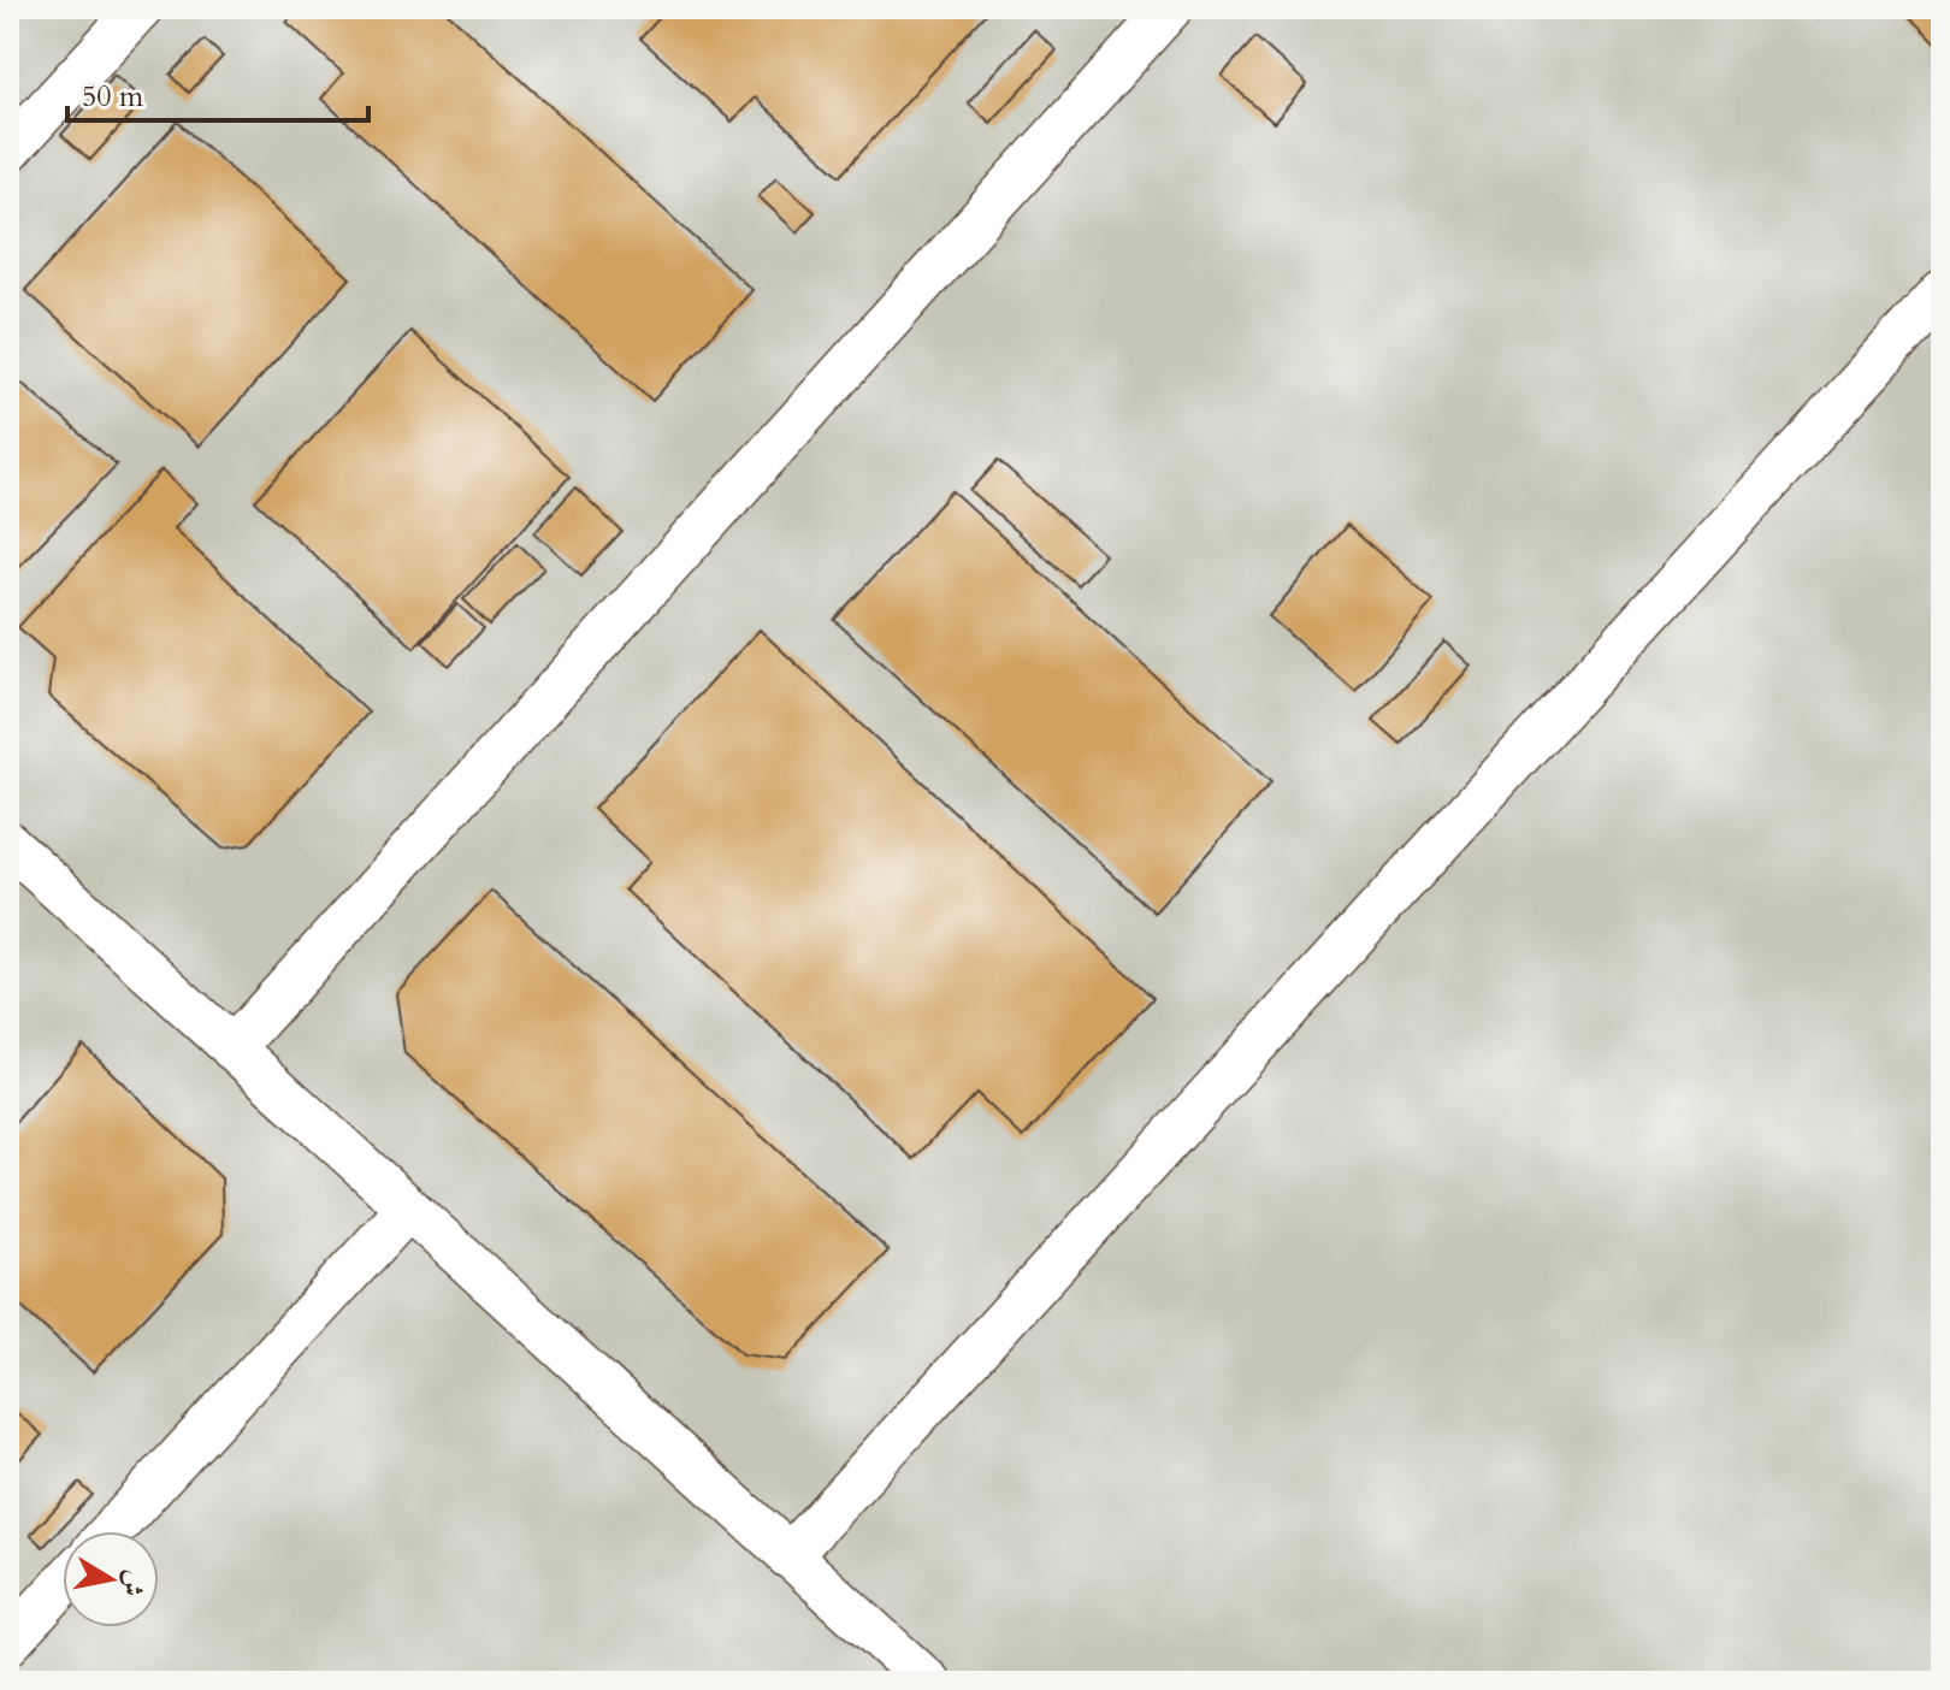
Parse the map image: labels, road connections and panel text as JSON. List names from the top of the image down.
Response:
{
  "scale_bar": "50 m",
  "north": "right"
}
